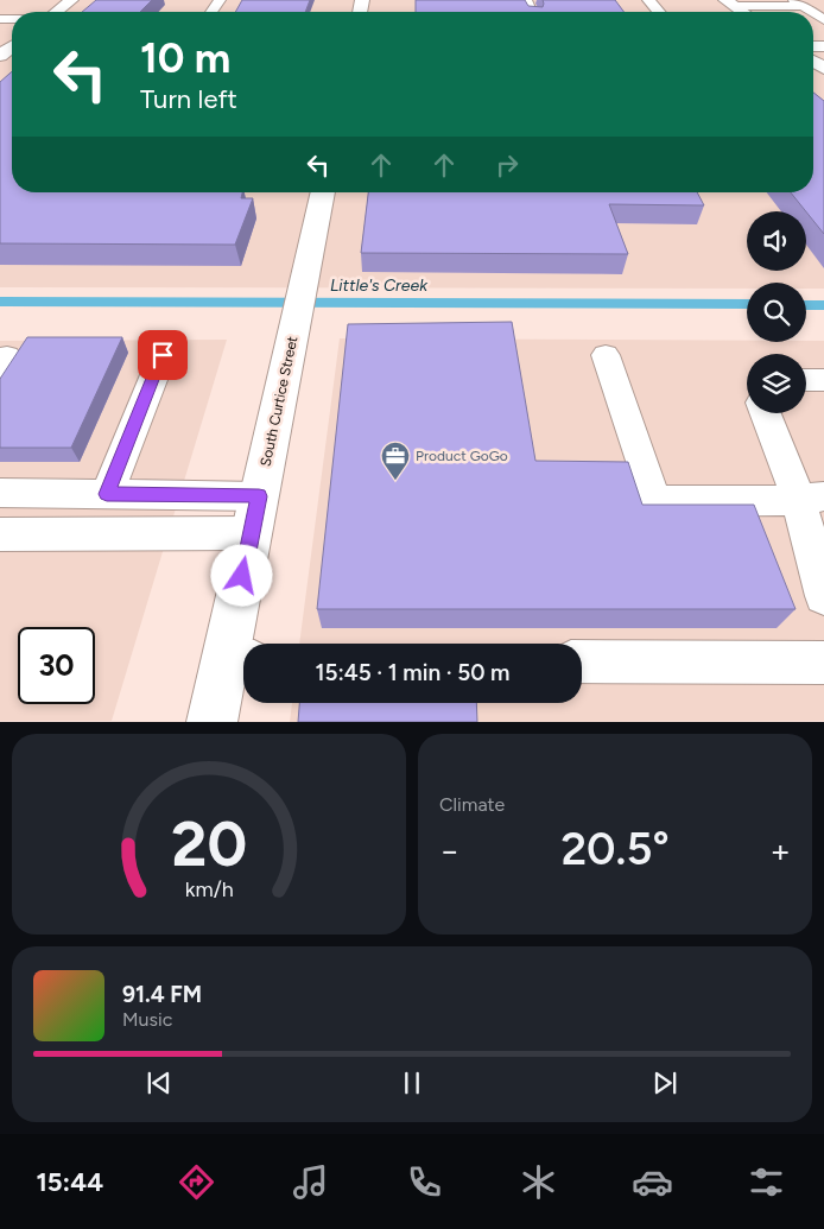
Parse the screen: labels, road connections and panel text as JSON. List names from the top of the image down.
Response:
{
  "streets": {
    "street": ["South Curtice Street"]
  },
  "water": ["Little's Creek"],
  "places": {
    "office": ["Product GoGo"]
  },
  "page": {
    "turn": ["10 m", "Turn left"],
    "limit": "30",
    "trip": "15:45 · 1 min · 50 m",
    "tile": "Climate",
    "heat": ["−", "20.5°", "+"],
    "song": ["91.4 FM", "Music"],
    "tabs": "15:44",
    "gauge": ["20", "km/h"]
  }
}
